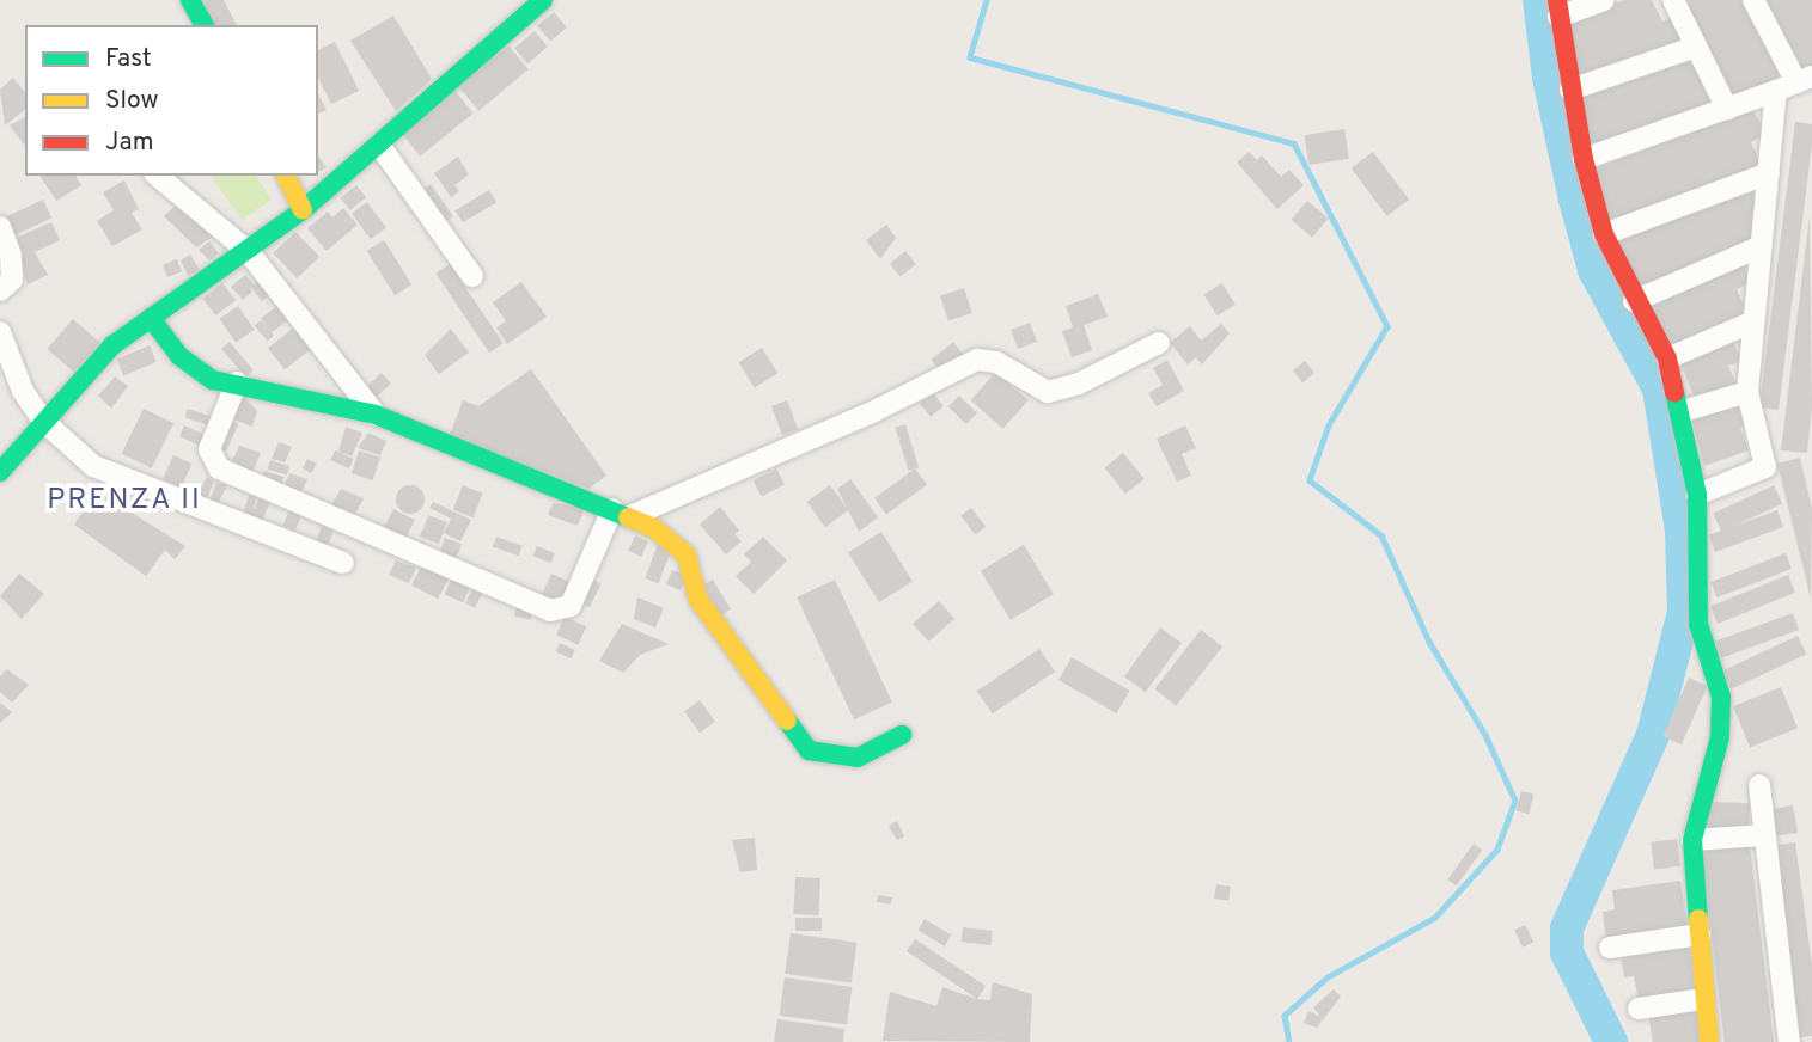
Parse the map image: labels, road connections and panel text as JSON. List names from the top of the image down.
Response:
{
  "districts": ["PRENZA II"],
  "legend": ["Fast", "Slow", "Jam"]
}
